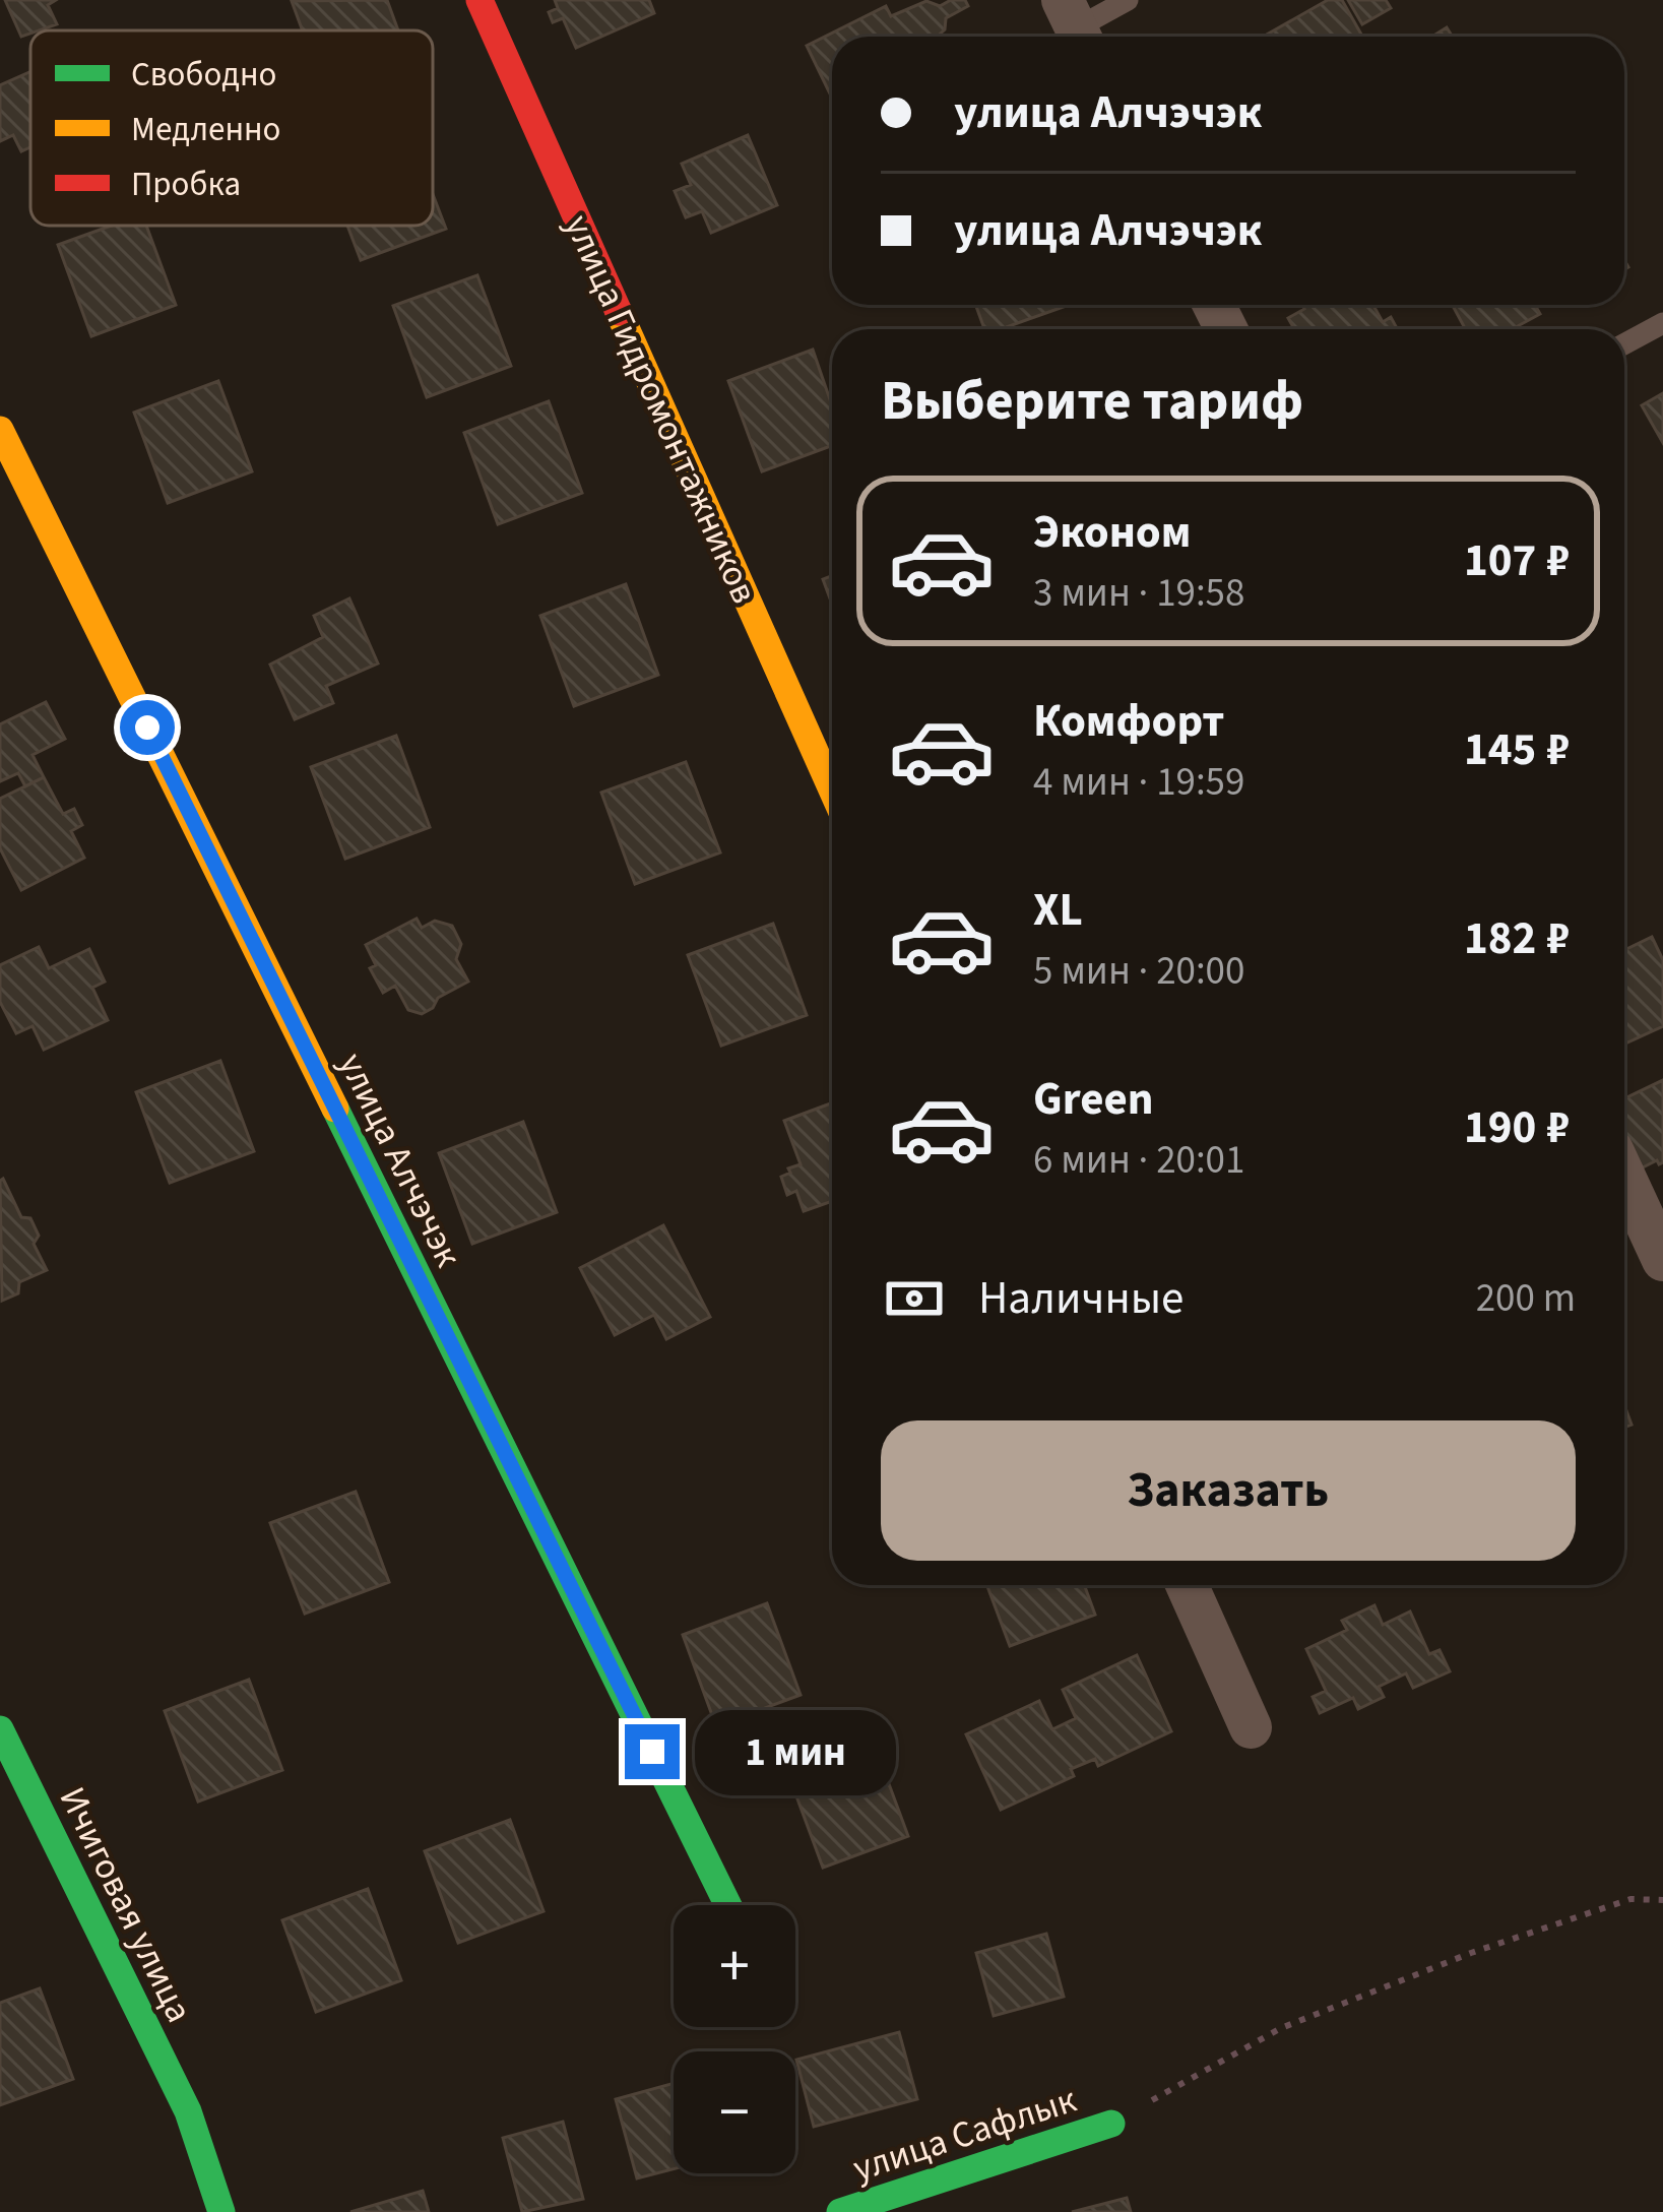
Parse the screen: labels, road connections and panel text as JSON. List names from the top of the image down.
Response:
{
  "streets": {
    "street": [
      "улица Гидромонтажников",
      "улица Алчэчэк",
      "Ичиговая улица",
      "улица Сафлык"
    ]
  },
  "legend": ["Свободно", "Медленно", "Пробка"],
  "page": {
    "banner": ["улица Алчэчэк", "улица Алчэчэк"],
    "heading": "Выберите тариф",
    "list": [
      {
        "name": "Эконом",
        "note": "3 мин · 19:58",
        "value": "107 ₽"
      },
      {
        "name": "Комфорт",
        "note": "4 мин · 19:59",
        "value": "145 ₽"
      },
      {
        "name": "XL",
        "note": "5 мин · 20:00",
        "value": "182 ₽"
      },
      {
        "name": "Green",
        "note": "6 мин · 20:01",
        "value": "190 ₽"
      }
    ],
    "pay": ["Наличные", "200 m"],
    "buttons": "Заказать",
    "bubble": "1 мин",
    "map_buttons": ["+", "−"]
  }
}
